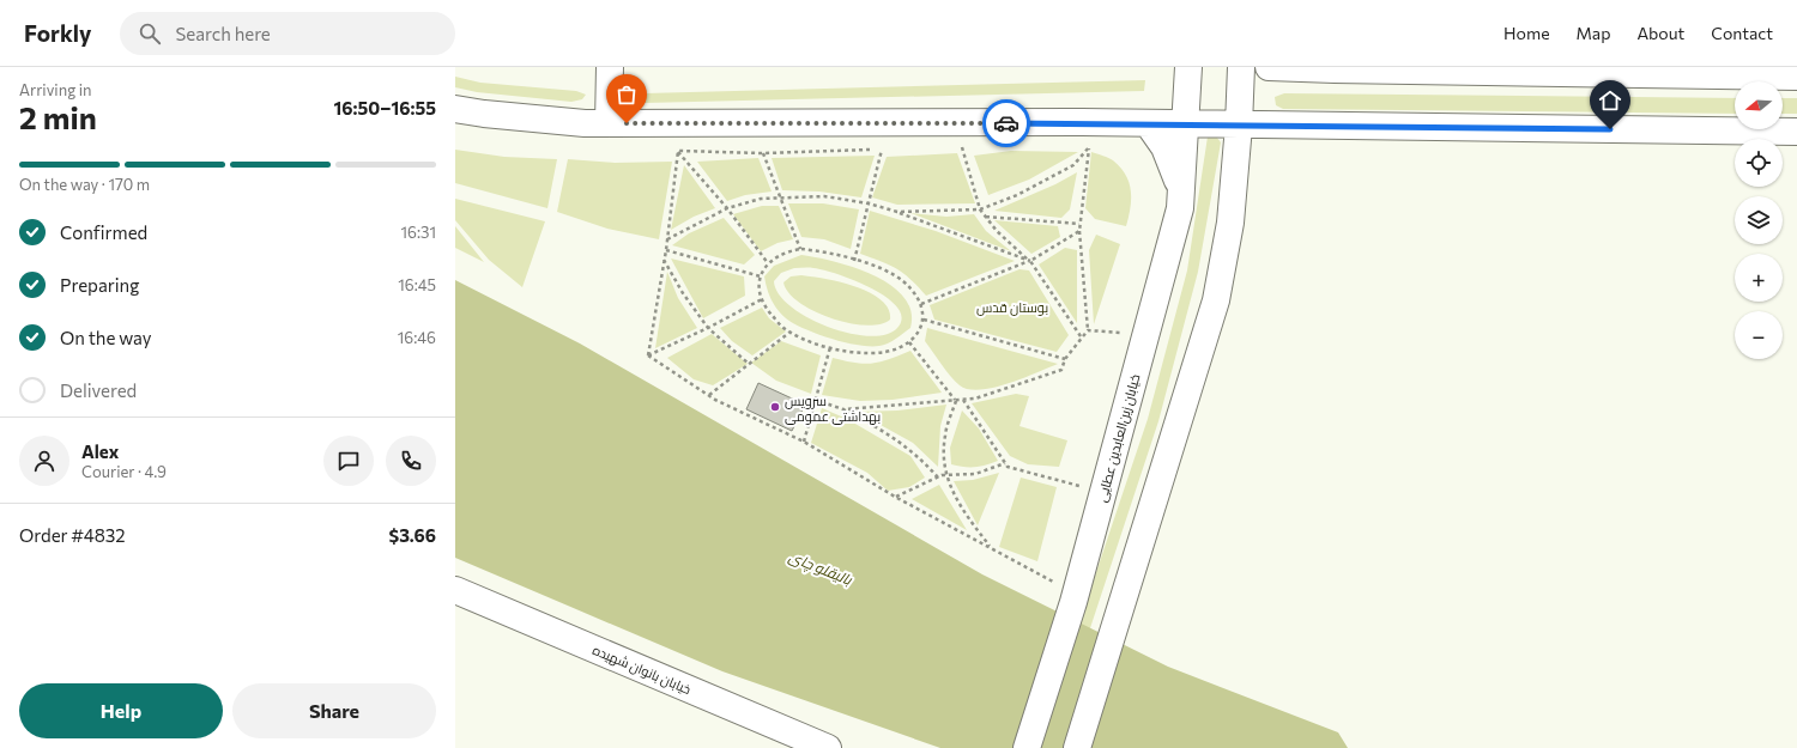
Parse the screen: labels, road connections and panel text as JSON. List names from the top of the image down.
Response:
{
  "streets": {
    "main road": ["خیابان زین‌العابدین عطایی", "خیابان بانوان شهیده"]
  },
  "water": ["بالیقلو چای"],
  "parks": ["بوستان قدس"],
  "places": ["سرویس بهداشتی عمومی"],
  "north": "left",
  "page": {
    "header": "Forkly",
    "search": "Search here",
    "nav": [
      "Home",
      "Map",
      "About",
      "Contact"
    ],
    "heading": ["2 min", "Arriving in", "16:50–16:55"],
    "panel": [
      "Alex",
      "Courier · 4.9",
      "Order #4832",
      "$3.66"
    ],
    "map_buttons": ["+", "−"],
    "bar": "On the way · 170 m",
    "list": [
      ["Confirmed", "16:31"],
      ["Preparing", "16:45"],
      ["On the way", "16:46"],
      "Delivered"
    ],
    "buttons": ["Help", "Share"]
  }
}
